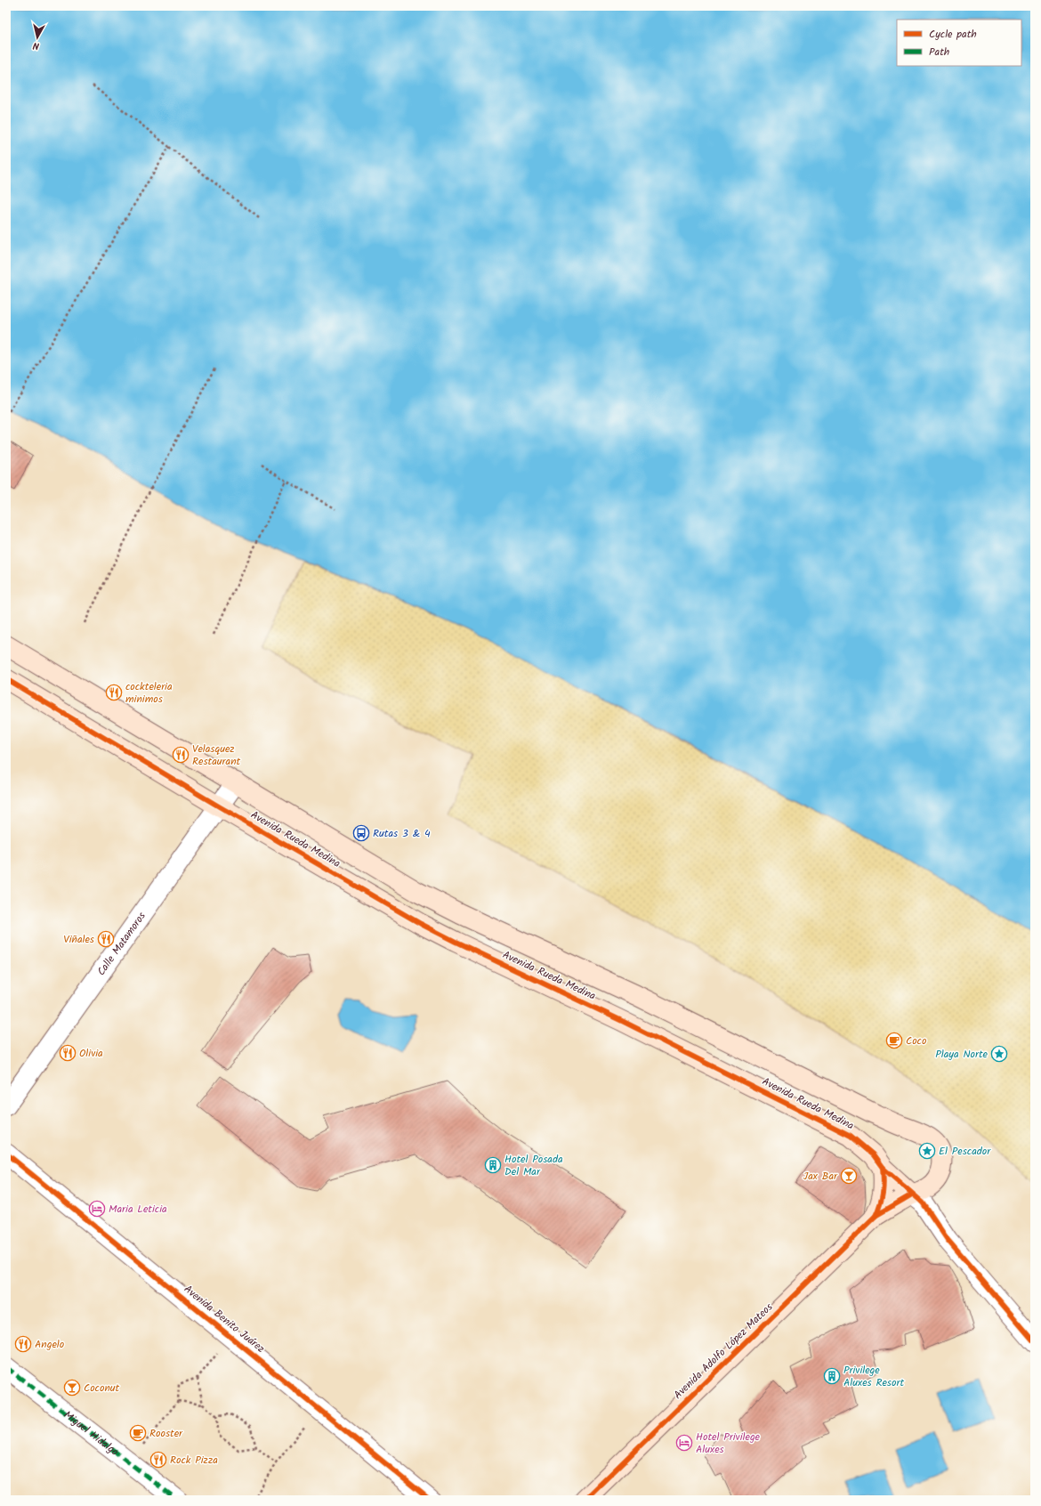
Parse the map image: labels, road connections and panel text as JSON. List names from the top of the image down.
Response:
{
  "streets": {
    "street": [
      "Avenida Rueda Medina",
      "Calle Matamoros",
      "Avenida Benito Juárez",
      "Avenida Adolfo López Mateos",
      "Miguel Hidalgo"
    ]
  },
  "crossings": [
    ["Avenida Rueda Medina", "Calle Matamoros"],
    ["Avenida Rueda Medina", "Avenida Adolfo López Mateos"]
  ],
  "places": {
    "restaurant": [
      "cockteleria minimos",
      "Velasquez Restaurant",
      "Viñales",
      "Olivia",
      "Angelo",
      "Rock Pizza"
    ],
    "bus stop": ["Rutas 3 & 4"],
    "cafe": ["Coco", "Rooster"],
    "place": ["Playa Norte", "El Pescador"],
    "building": ["Hotel Posada Del Mar", "Privilege Aluxes Resort"],
    "bar": ["Jax Bar", "Coconut"],
    "hotel": ["Maria Leticia", "Hotel Privilege Aluxes"]
  },
  "legend": ["Cycle path", "Path"],
  "north": "bottom"
}
